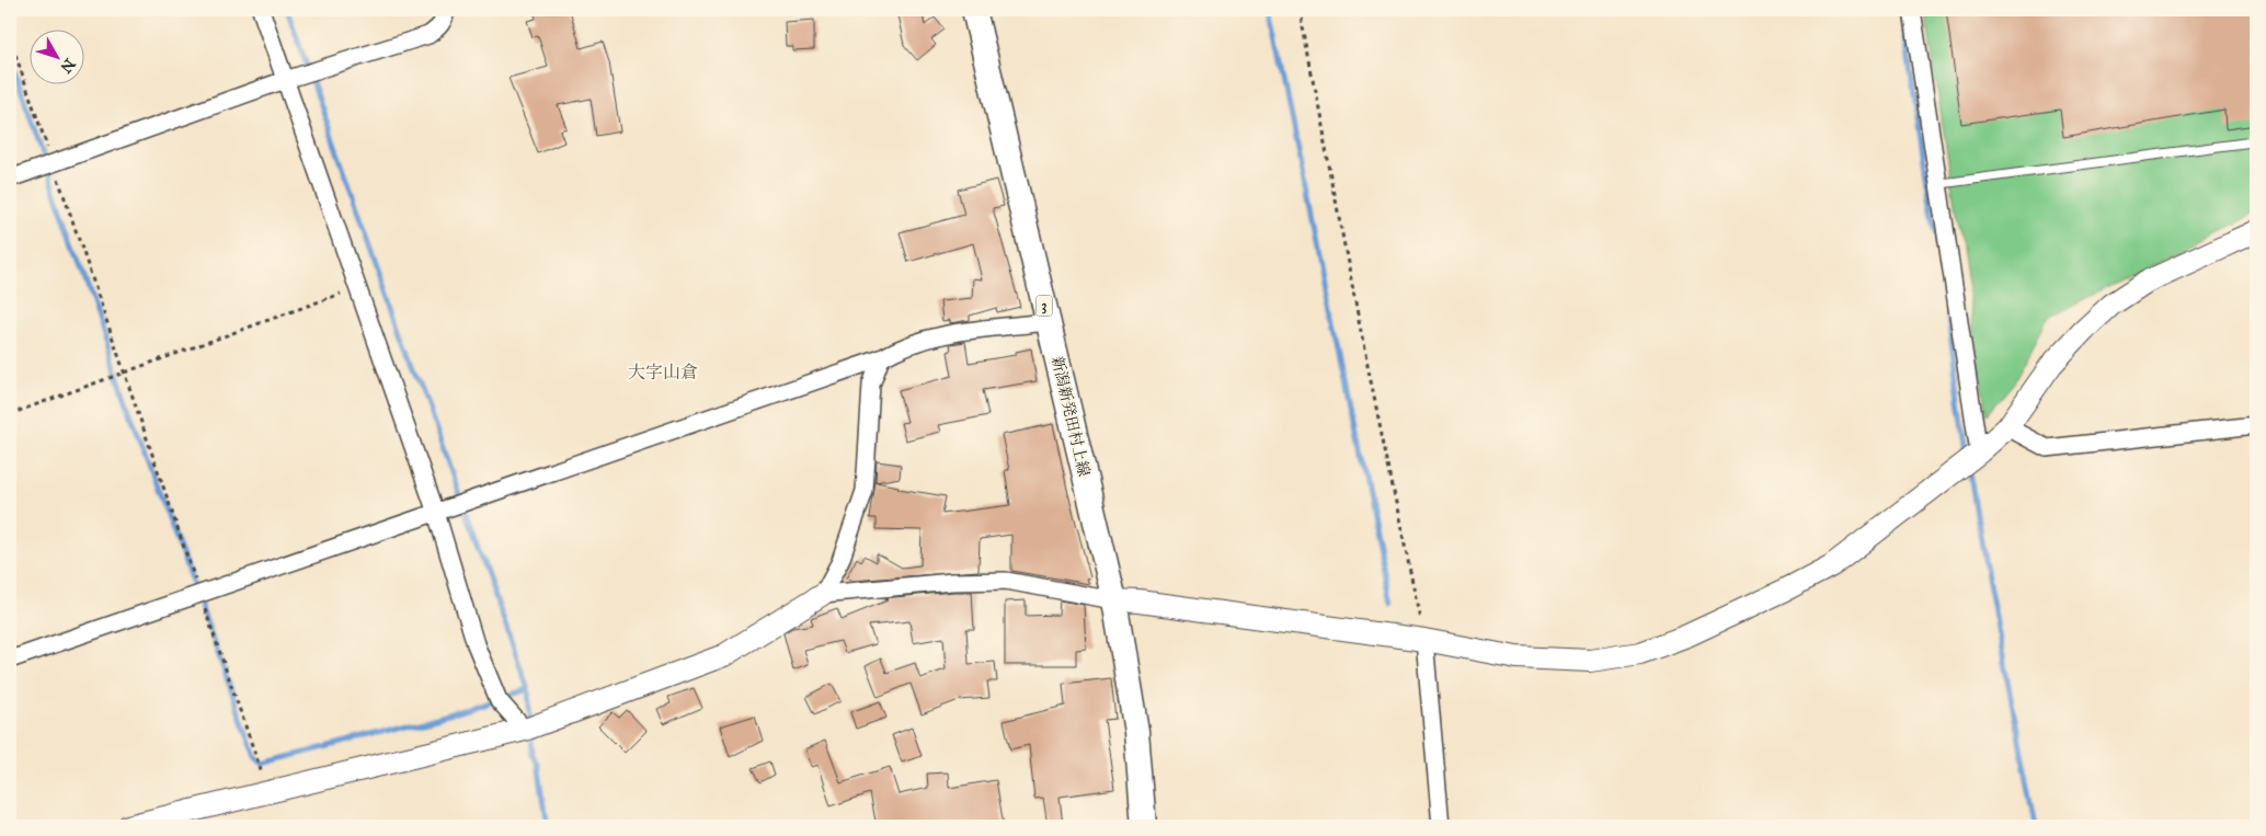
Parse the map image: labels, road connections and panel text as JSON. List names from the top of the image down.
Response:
{
  "streets": {
    "main road": ["3", "新潟新発田村上線"]
  },
  "districts": ["大字山倉"],
  "north": "bottom right"
}
